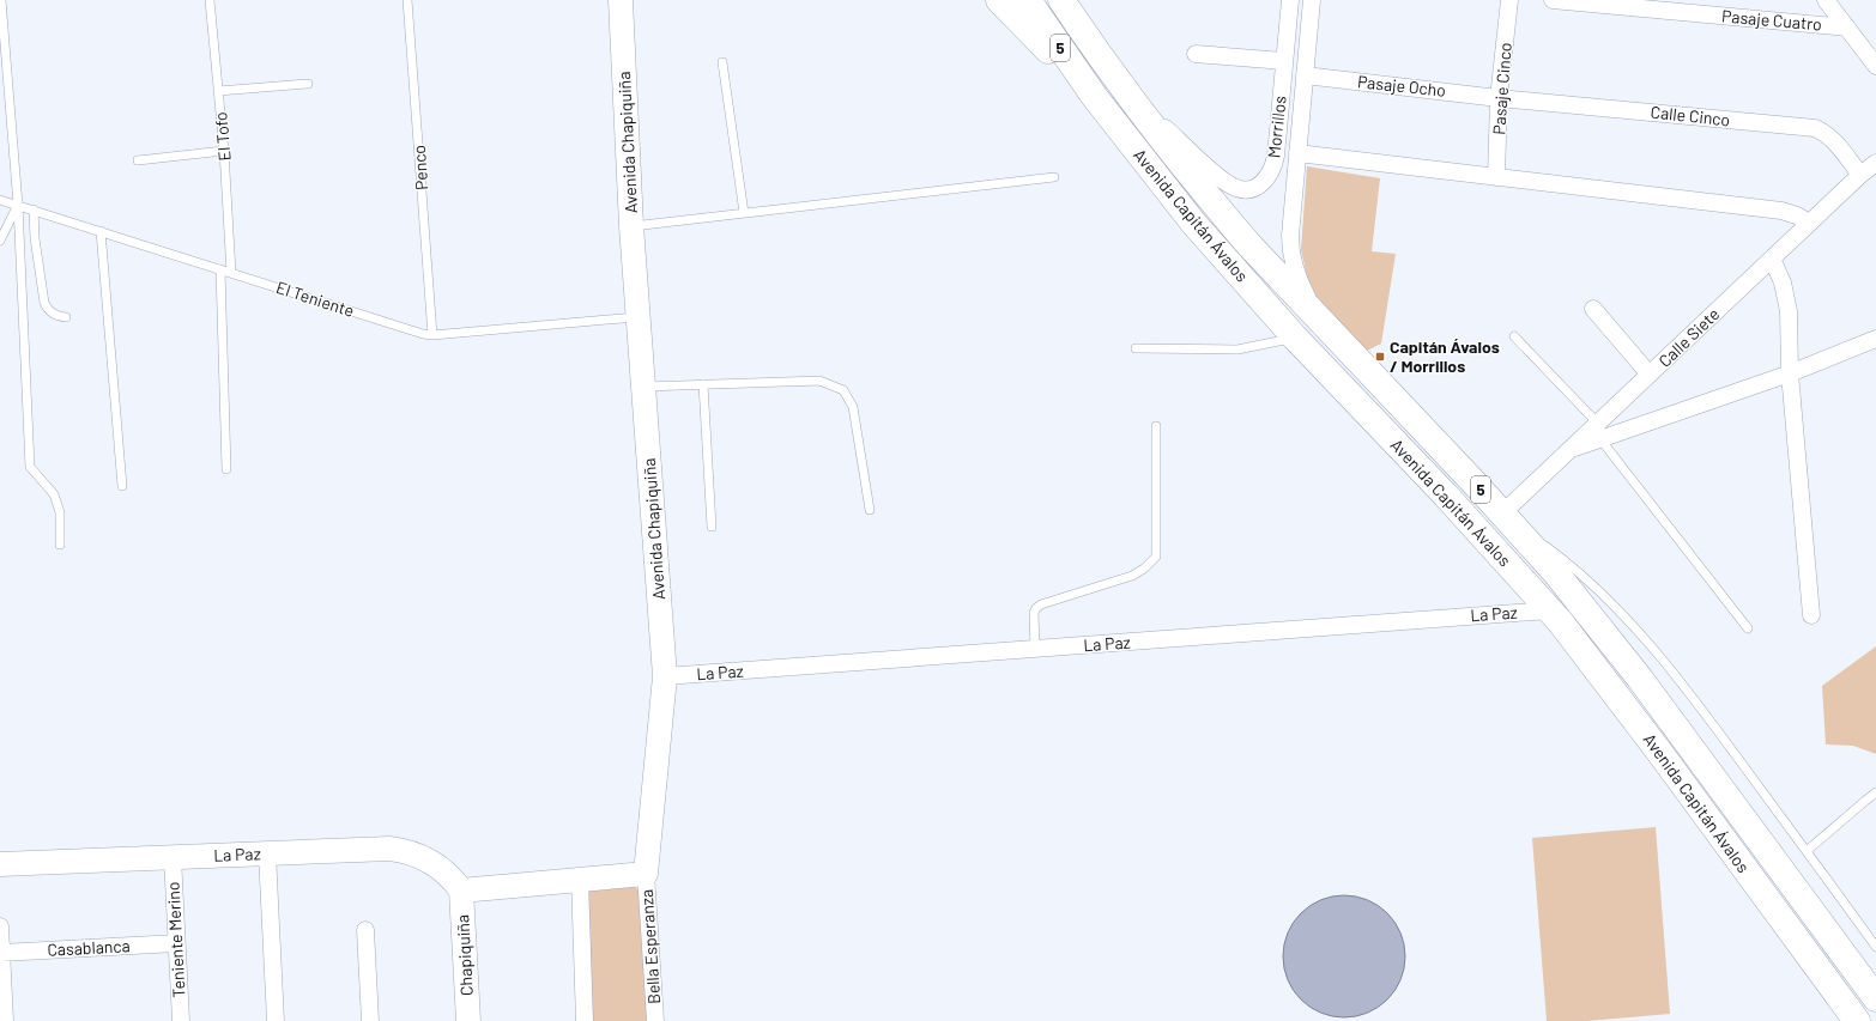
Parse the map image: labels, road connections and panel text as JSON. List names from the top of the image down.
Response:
{
  "streets": {
    "highway": ["5", "Avenida Capitán Ávalos"],
    "street": [
      "Pasaje Cuatro",
      "Pasaje Ocho",
      "Pasaje Cinco",
      "Calle Cinco",
      "Morrillos",
      "Avenida Chapiquiña",
      "Calle Siete",
      "La Paz",
      "Teniente Merino",
      "Bella Esperanza",
      "Casablanca",
      "Chapiquiña"
    ],
    "lane": ["El Tofo", "Penco", "El Teniente"]
  },
  "crossings": [
    ["Pasaje Ocho", "Pasaje Cinco"],
    ["Pasaje Ocho", "Calle Cinco"],
    ["Pasaje Ocho", "Morrillos"],
    ["Pasaje Cinco", "Calle Cinco"],
    ["Calle Cinco", "Calle Siete"],
    ["Morrillos", "Avenida Capitán Ávalos"],
    ["El Tofo", "El Teniente"],
    ["Avenida Chapiquiña", "El Teniente"],
    ["Avenida Chapiquiña", "La Paz"],
    ["Avenida Chapiquiña", "Bella Esperanza"],
    ["Penco", "El Teniente"],
    ["Avenida Capitán Ávalos", "Calle Siete"],
    ["Avenida Capitán Ávalos", "La Paz"],
    ["La Paz", "Teniente Merino"],
    ["La Paz", "Chapiquiña"],
    ["Teniente Merino", "Casablanca"]
  ],
  "places": {
    "transit": ["Capitán Ávalos / Morrillos"]
  }
}
